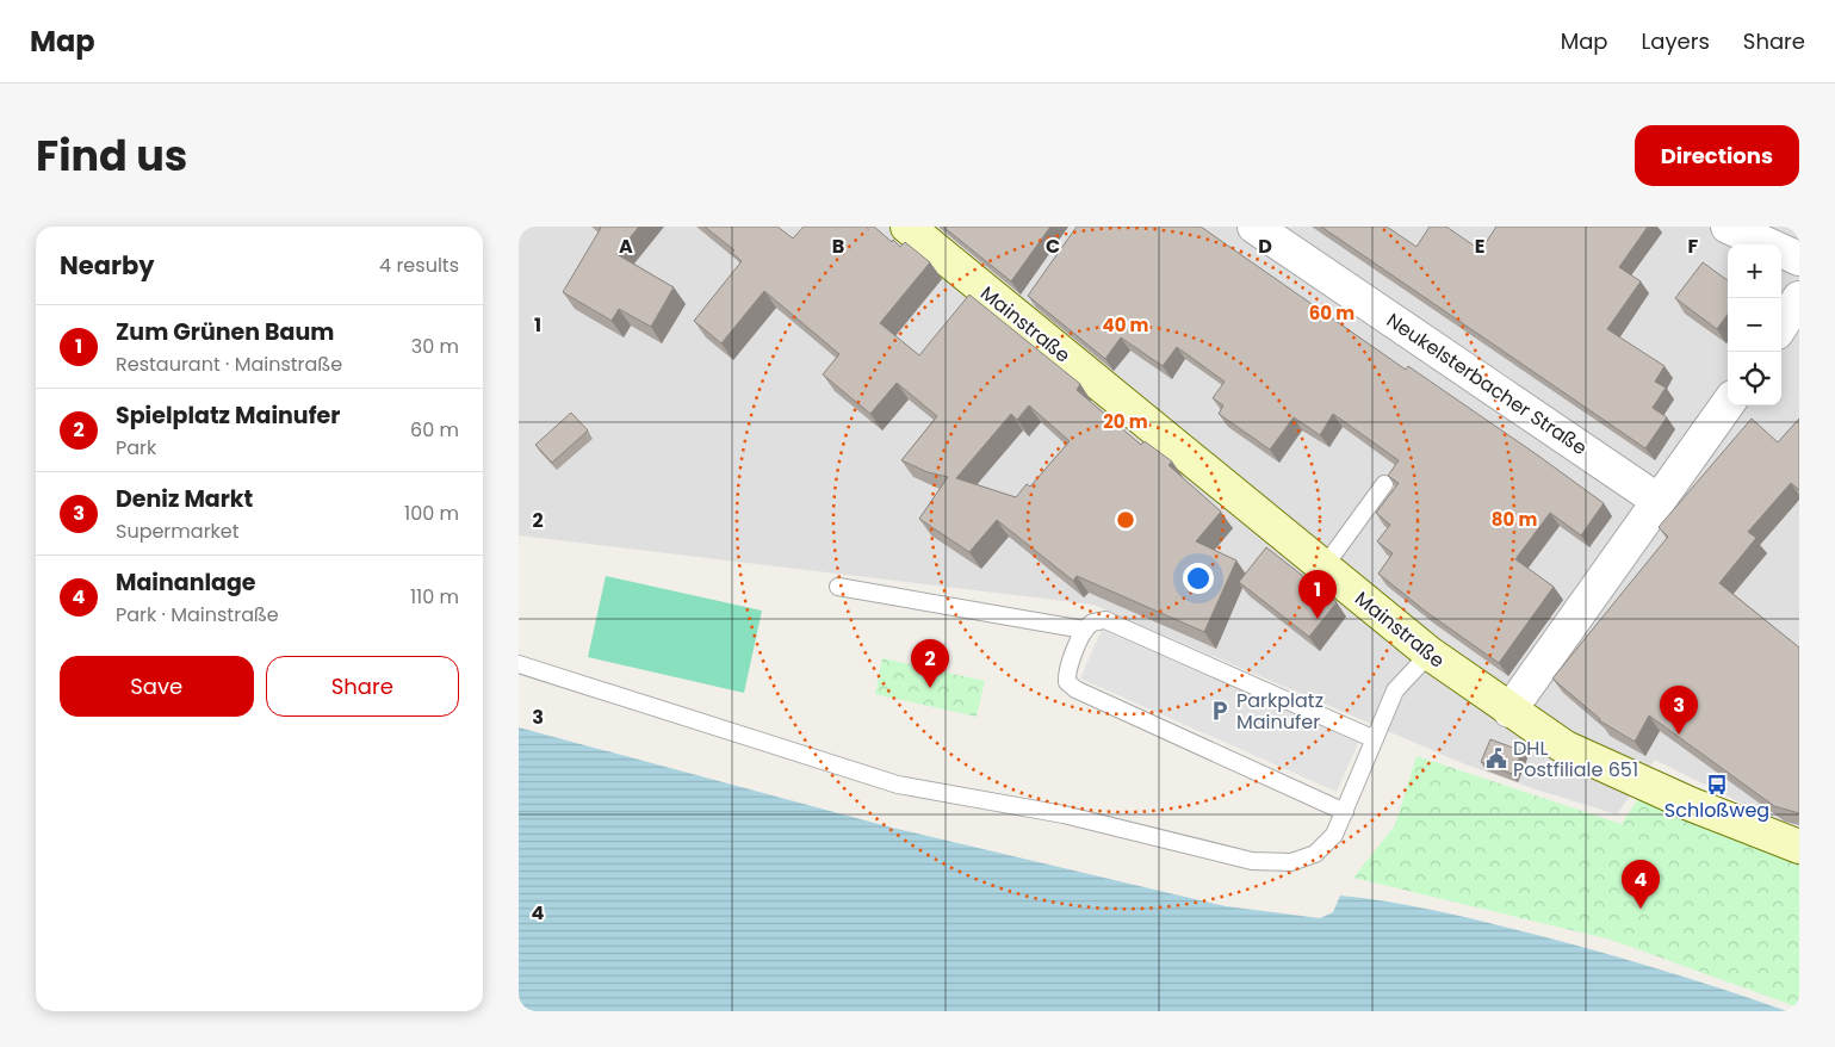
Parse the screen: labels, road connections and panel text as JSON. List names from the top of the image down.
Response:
{
  "streets": {
    "street": ["Mainstraße", "Neukelsterbacher Straße"]
  },
  "places": {
    "parking": ["Parkplatz Mainufer"],
    "public building": ["DHL Postfiliale 651"],
    "bus stop": ["Schloßweg"]
  },
  "page": {
    "header": "Map",
    "nav": ["Map", "Layers", "Share"],
    "title": "Find us",
    "buttons": [
      "Directions",
      ["Save", "Share"]
    ],
    "heading": ["Nearby", "4 results"],
    "map_buttons": ["+", "−"],
    "list": [
      {
        "mark": "1",
        "name": "Zum Grünen Baum",
        "note": "Restaurant · Mainstraße",
        "value": "30 m"
      },
      {
        "mark": "2",
        "name": "Spielplatz Mainufer",
        "note": "Park",
        "value": "60 m"
      },
      {
        "mark": "3",
        "name": "Deniz Markt",
        "note": "Supermarket",
        "value": "100 m"
      },
      {
        "mark": "4",
        "name": "Mainanlage",
        "note": "Park · Mainstraße",
        "value": "110 m"
      }
    ],
    "pins": [
      "1",
      "2",
      "3",
      "4"
    ]
  },
  "grid": {
    "columns": [
      "A",
      "B",
      "C",
      "D",
      "E",
      "F"
    ],
    "rows": [
      "1",
      "2",
      "3",
      "4"
    ]
  },
  "rings": [
    "60 m",
    "40 m",
    "20 m",
    "80 m"
  ]
}
